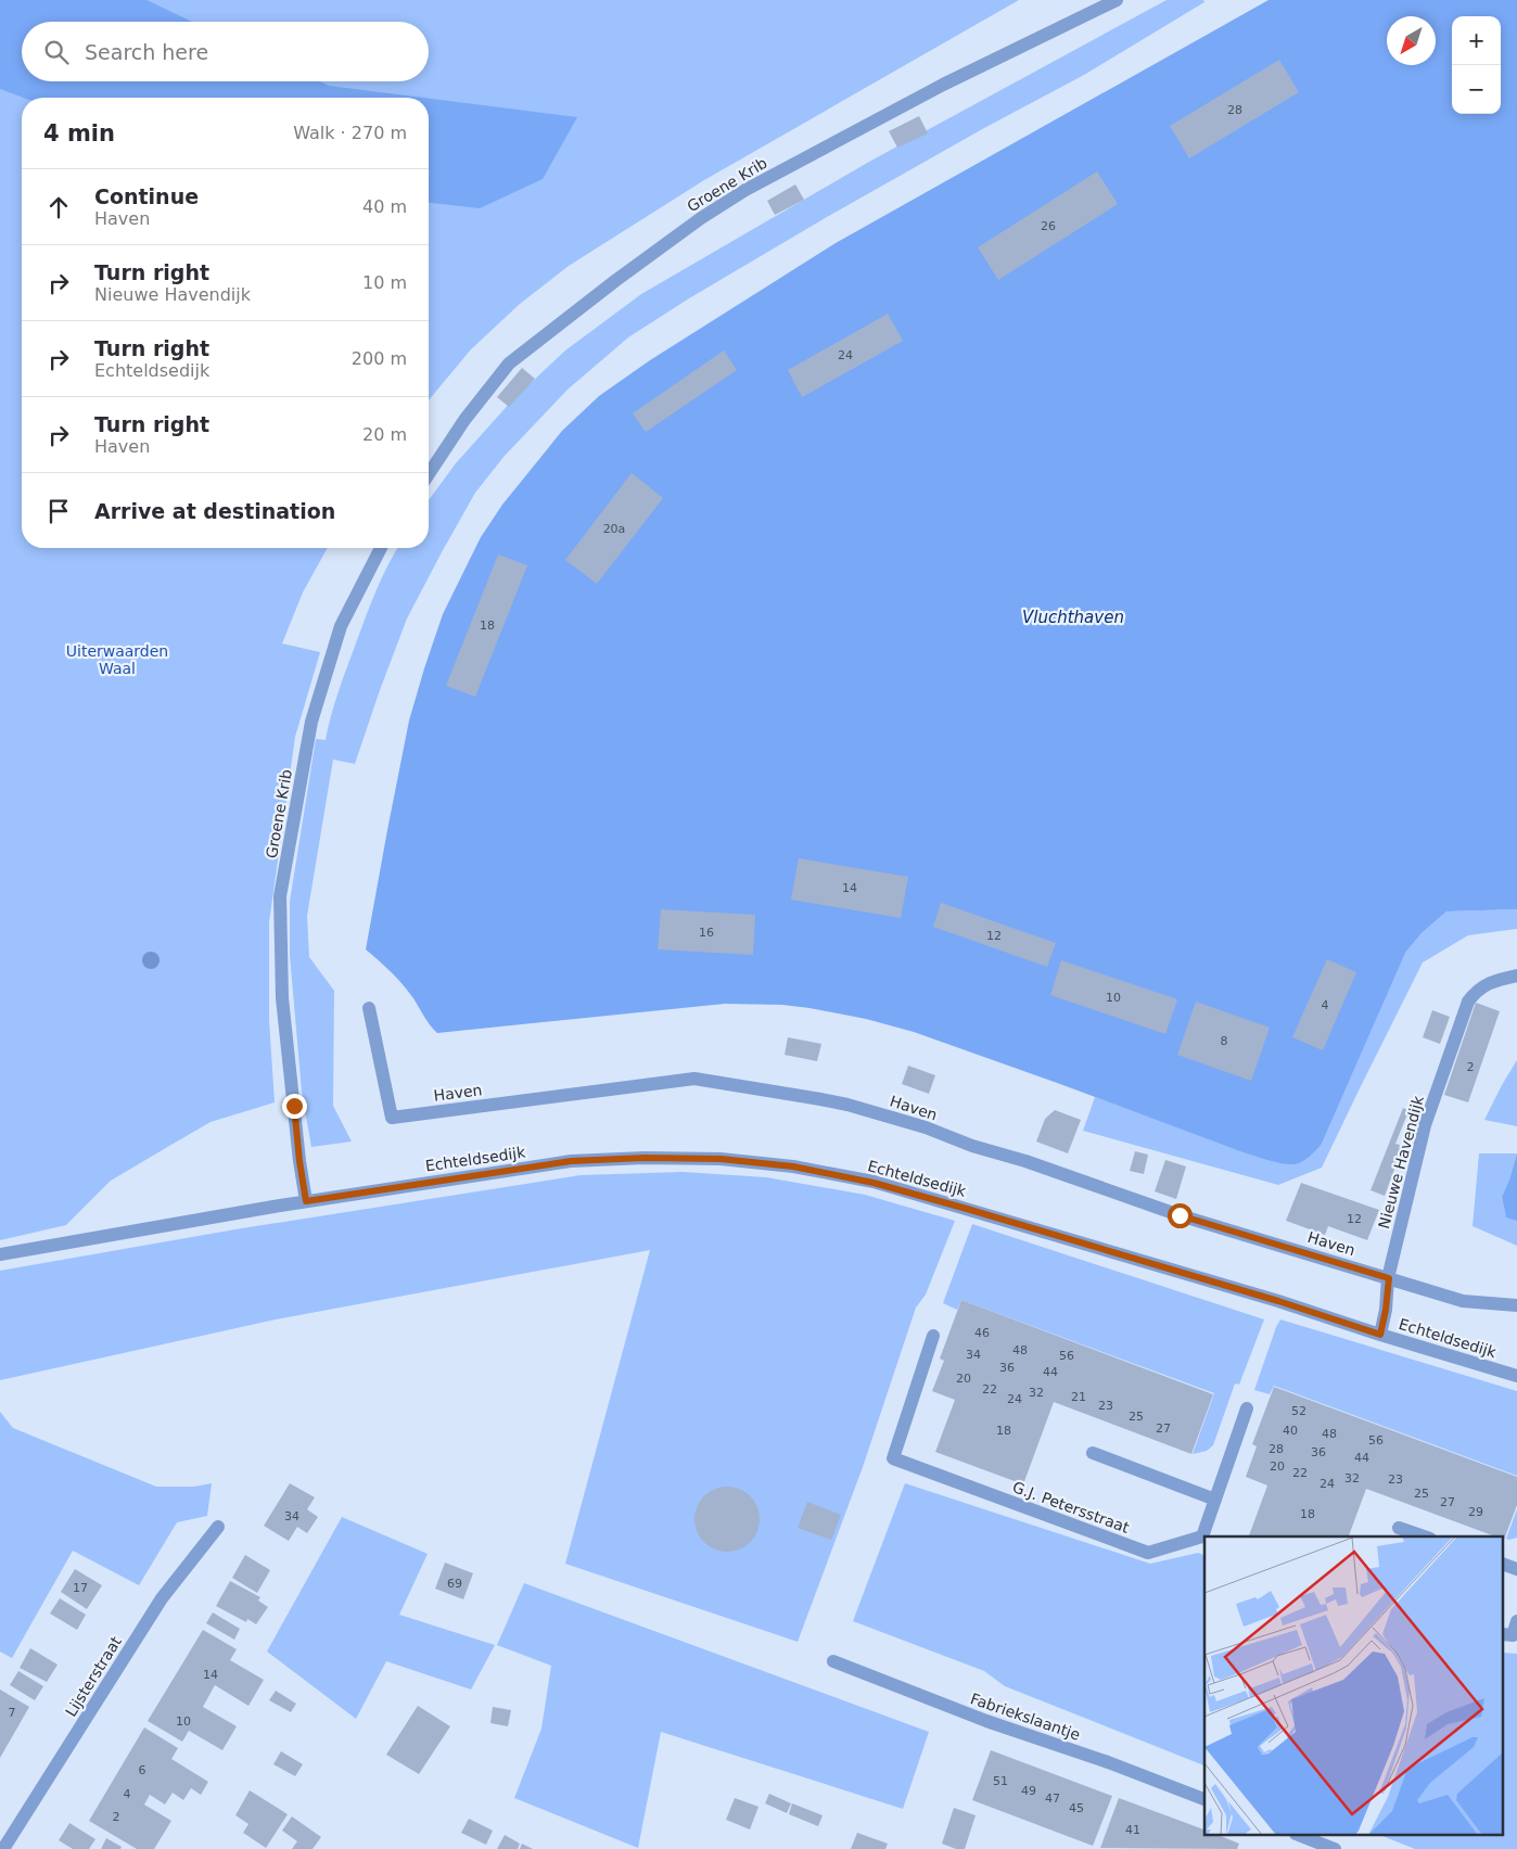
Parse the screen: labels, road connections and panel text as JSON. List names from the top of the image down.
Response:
{
  "streets": {
    "street": [
      "Groene Krib",
      "Haven",
      "Echteldsedijk",
      "Nieuwe Havendijk",
      "G.J. Petersstraat",
      "Lijsterstraat",
      "Fabriekslaantje"
    ]
  },
  "crossings": [
    ["Groene Krib", "Echteldsedijk"],
    ["Haven", "Nieuwe Havendijk"],
    ["Echteldsedijk", "Nieuwe Havendijk"]
  ],
  "water": ["Vluchthaven"],
  "parks": ["Uiterwaarden Waal"],
  "house_numbers": [
    "28",
    "26",
    "24",
    "20a",
    "18",
    "14",
    "16",
    "12",
    "10",
    "4",
    "8",
    "2",
    "12",
    "46",
    "48",
    "34",
    "56",
    "36",
    "44",
    "20",
    "22",
    "32",
    "21",
    "24",
    "23",
    "52",
    "25",
    "27",
    "18",
    "40",
    "48",
    "56",
    "28",
    "36",
    "44",
    "20",
    "22",
    "32",
    "23",
    "24",
    "25",
    "27",
    "29",
    "18",
    "34",
    "69",
    "17",
    "14",
    "7",
    "10",
    "6",
    "51",
    "49",
    "4",
    "47",
    "45",
    "2",
    "41"
  ],
  "north": "bottom left",
  "page": {
    "map_buttons": ["+", "−"],
    "search": "Search here",
    "heading": ["4 min", "Walk · 270 m"],
    "list": [
      ["Continue", "Haven", "40 m"],
      ["Turn right", "Nieuwe Havendijk", "10 m"],
      ["Turn right", "Echteldsedijk", "200 m"],
      ["Turn right", "Haven", "20 m"],
      "Arrive at destination"
    ]
  }
}
